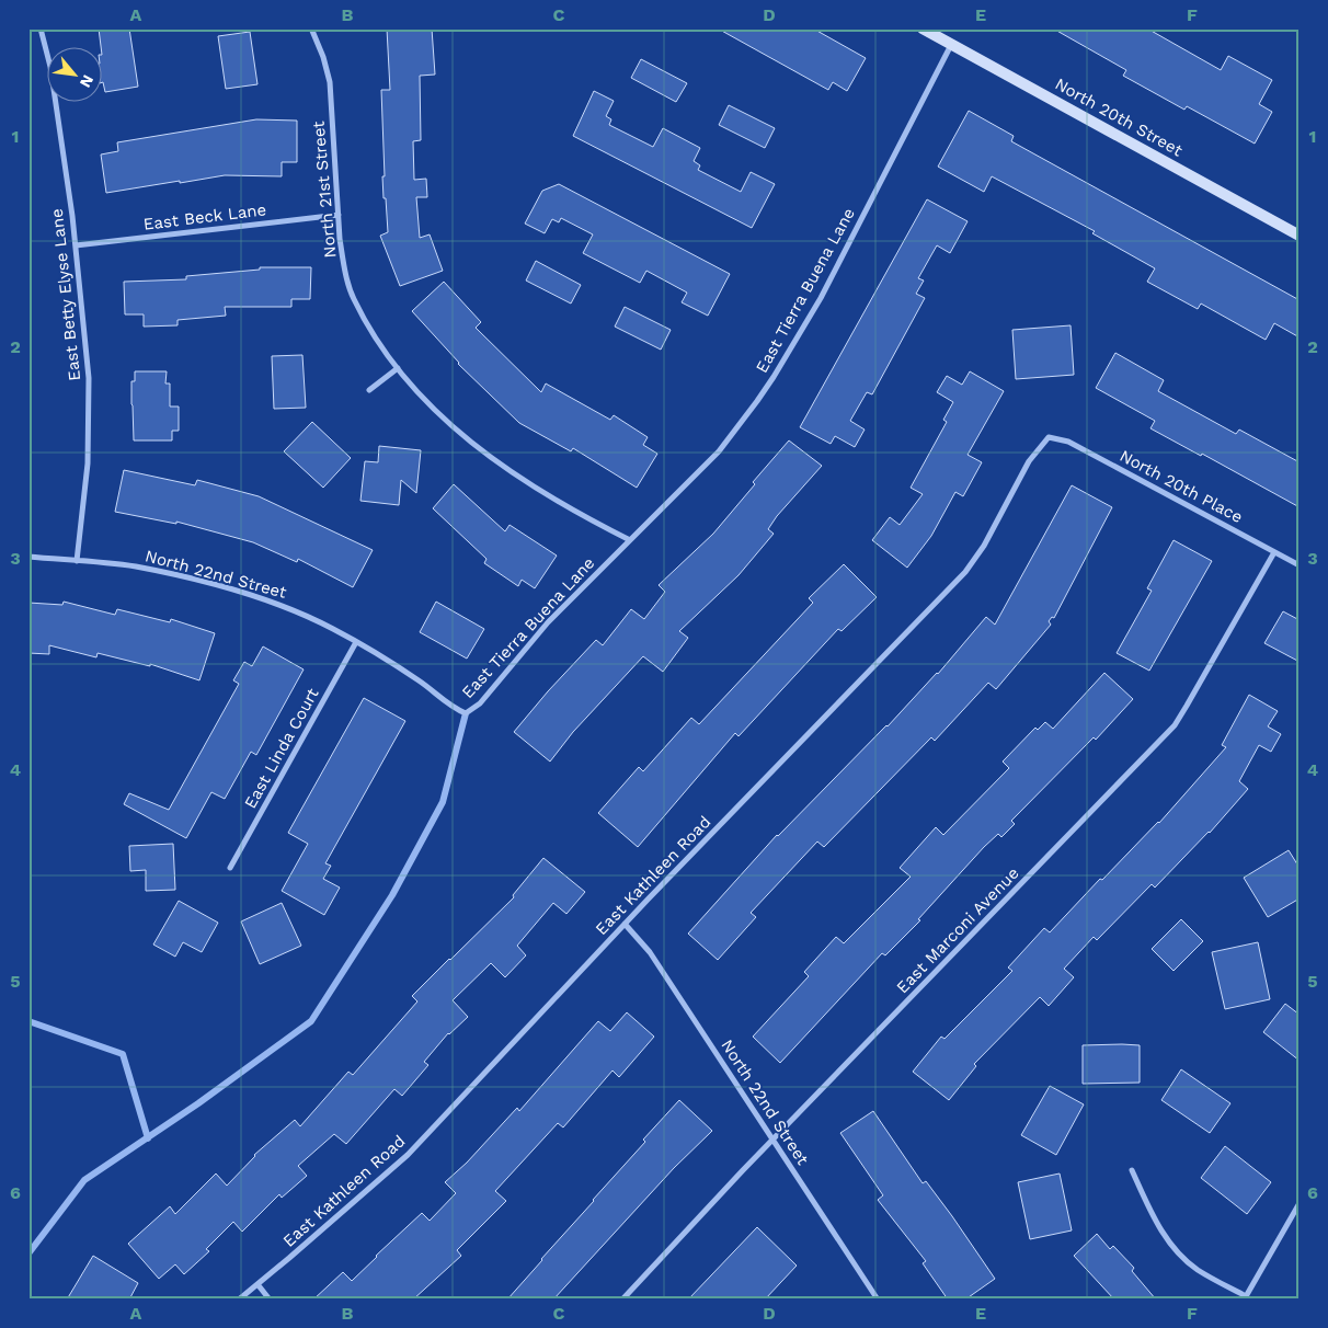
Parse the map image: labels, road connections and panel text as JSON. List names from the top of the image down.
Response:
{
  "streets": {
    "street": [
      "North 20th Street",
      "North 21st Street",
      "East Beck Lane",
      "East Tierra Buena Lane",
      "East Betty Elyse Lane",
      "North 20th Place",
      "North 22nd Street",
      "East Linda Court",
      "East Kathleen Road",
      "East Marconi Avenue"
    ]
  },
  "crossings": [
    ["North 20th Street", "East Tierra Buena Lane"],
    ["North 21st Street", "East Beck Lane"],
    ["North 21st Street", "East Tierra Buena Lane"],
    ["East Beck Lane", "East Betty Elyse Lane"],
    ["East Tierra Buena Lane", "North 22nd Street"],
    ["East Betty Elyse Lane", "North 22nd Street"],
    ["North 20th Place", "East Kathleen Road"],
    ["North 20th Place", "East Marconi Avenue"],
    ["North 22nd Street", "East Linda Court"],
    ["North 22nd Street", "East Kathleen Road"],
    ["North 22nd Street", "East Marconi Avenue"]
  ],
  "north": "bottom right",
  "grid": {
    "columns": [
      "A",
      "B",
      "C",
      "D",
      "E",
      "F"
    ],
    "rows": [
      "1",
      "2",
      "3",
      "4",
      "5",
      "6"
    ]
  }
}
